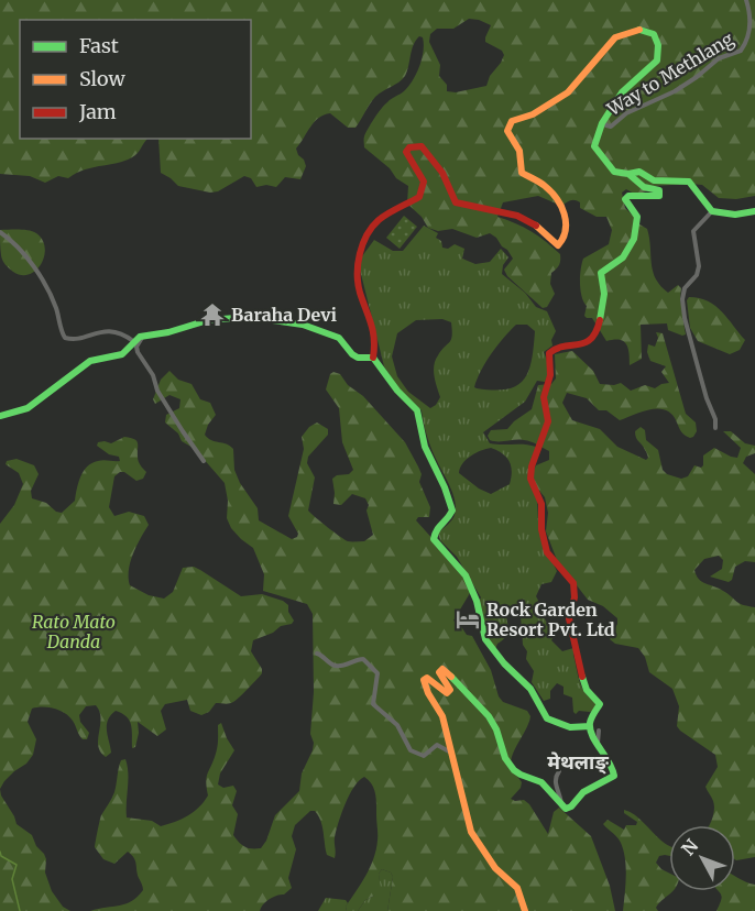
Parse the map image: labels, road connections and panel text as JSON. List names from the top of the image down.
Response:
{
  "streets": {
    "street": ["Way to Methlang"]
  },
  "districts": ["मेथलाङ्"],
  "parks": ["Rato Mato Danda"],
  "places": {
    "temple": ["Baraha Devi"],
    "hotel": ["Rock Garden Resort Pvt. Ltd"]
  },
  "legend": ["Fast", "Slow", "Jam"],
  "north": "top left"
}
